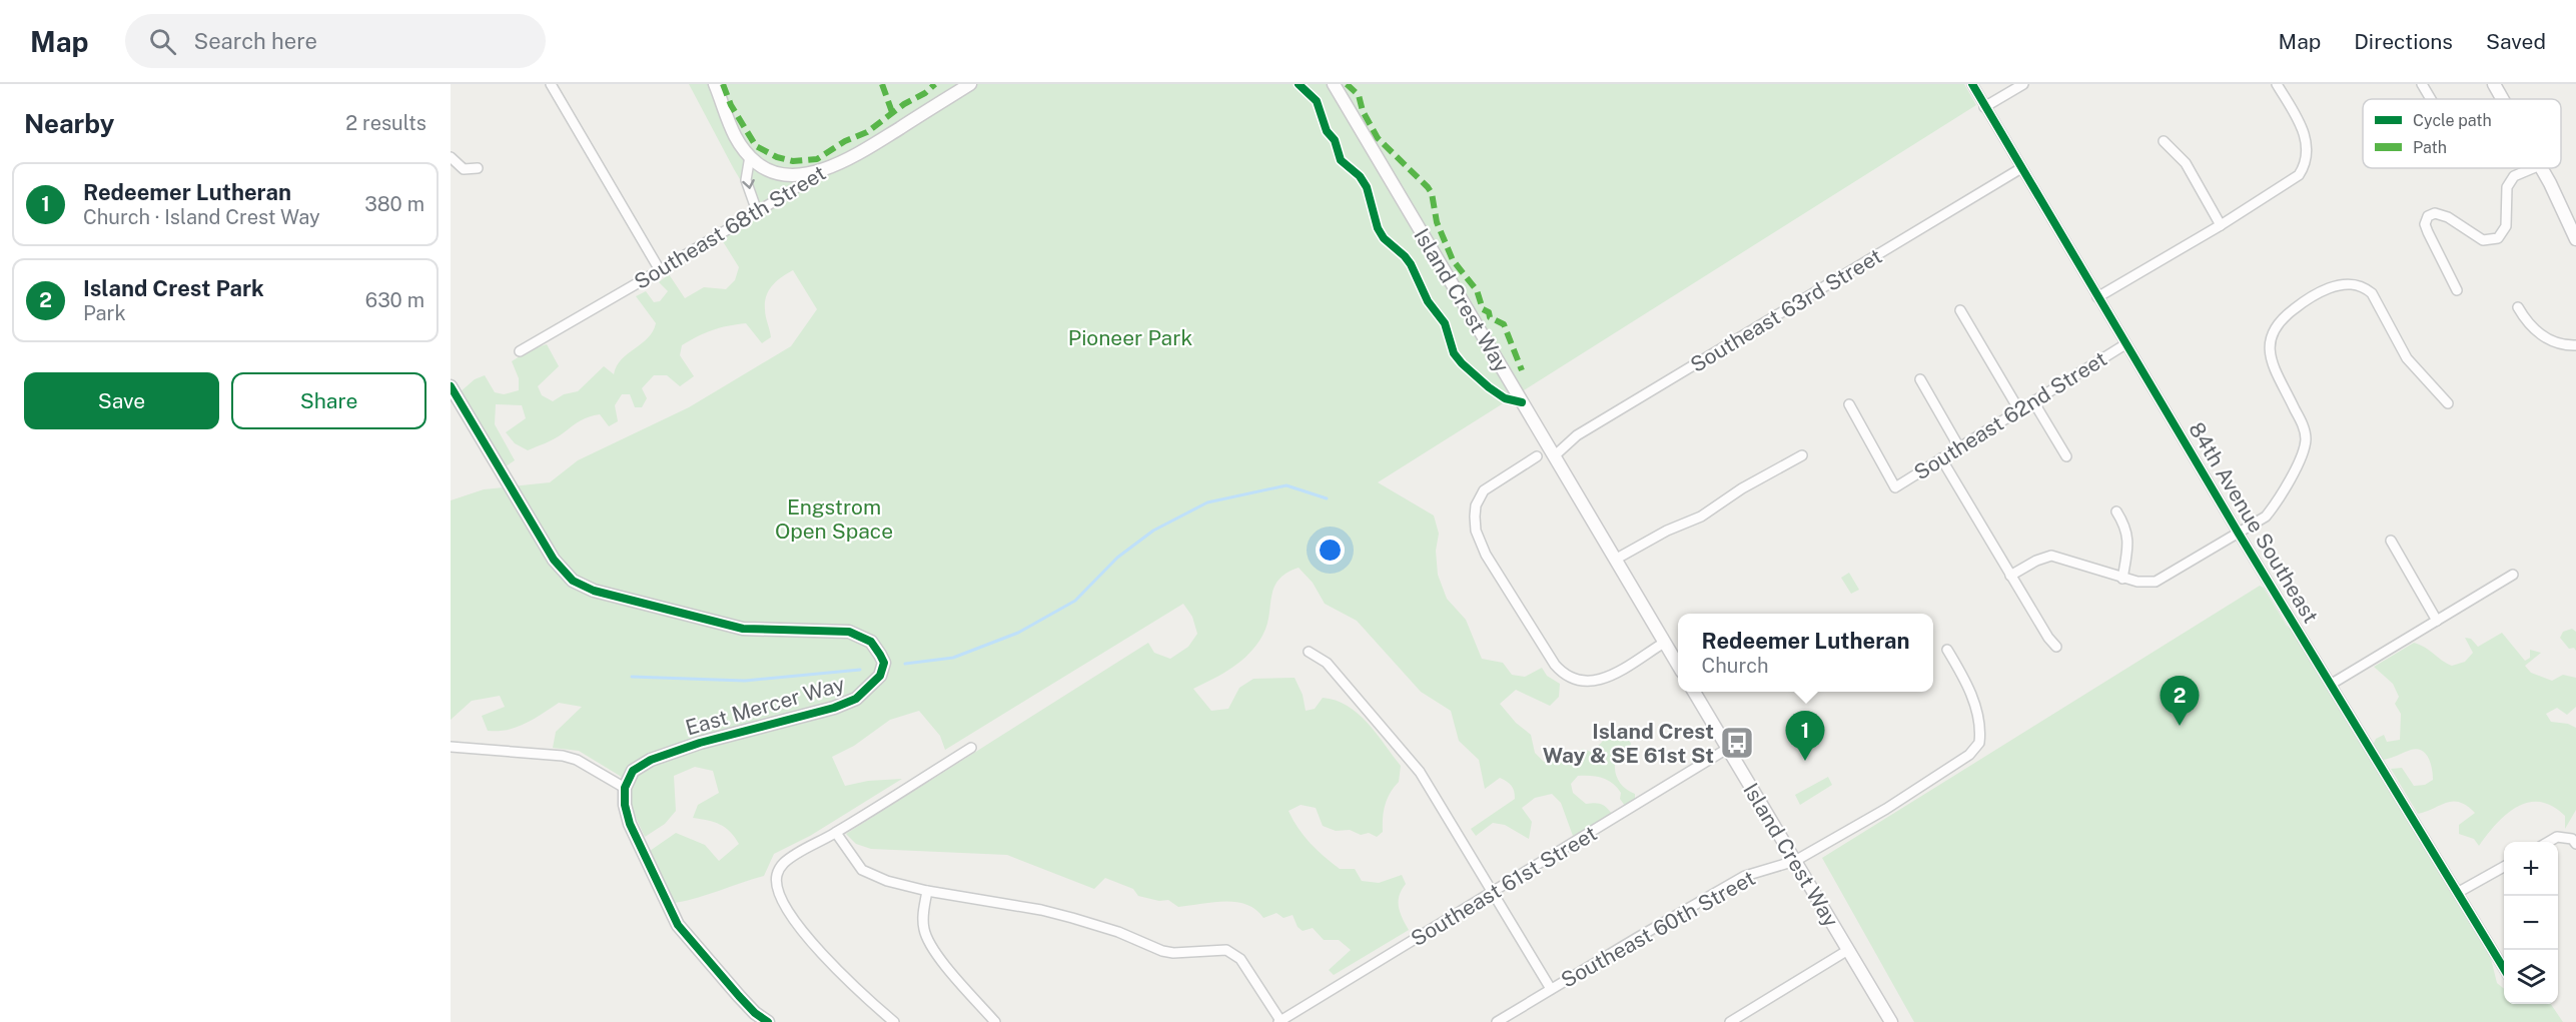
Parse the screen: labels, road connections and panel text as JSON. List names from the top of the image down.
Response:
{
  "streets": {
    "street": [
      "Southeast 68th Street",
      "Island Crest Way",
      "Southeast 63rd Street",
      "Southeast 62nd Street",
      "84th Avenue Southeast",
      "East Mercer Way",
      "Southeast 61st Street",
      "Southeast 60th Street"
    ]
  },
  "crossings": [
    ["Island Crest Way", "Southeast 63rd Street"],
    ["Island Crest Way", "Southeast 61st Street"],
    ["Island Crest Way", "Southeast 60th Street"],
    ["Southeast 63rd Street", "84th Avenue Southeast"],
    ["Southeast 62nd Street", "84th Avenue Southeast"]
  ],
  "parks": ["Pioneer Park", "Engstrom Open Space"],
  "places": {
    "bus stop": ["Island Crest Way & SE 61st St"]
  },
  "legend": ["Cycle path", "Path"],
  "page": {
    "header": "Map",
    "search": "Search here",
    "nav": ["Map", "Directions", "Saved"],
    "heading": ["Nearby", "2 results"],
    "list": [
      {
        "mark": "1",
        "name": "Redeemer Lutheran",
        "note": "Church · Island Crest Way",
        "value": "380 m"
      },
      {
        "mark": "2",
        "name": "Island Crest Park",
        "note": "Park",
        "value": "630 m"
      }
    ],
    "buttons": ["Save", "Share"],
    "popup": ["Redeemer Lutheran", "Church"],
    "pins": ["2", "1"],
    "map_buttons": ["+", "−"]
  }
}
